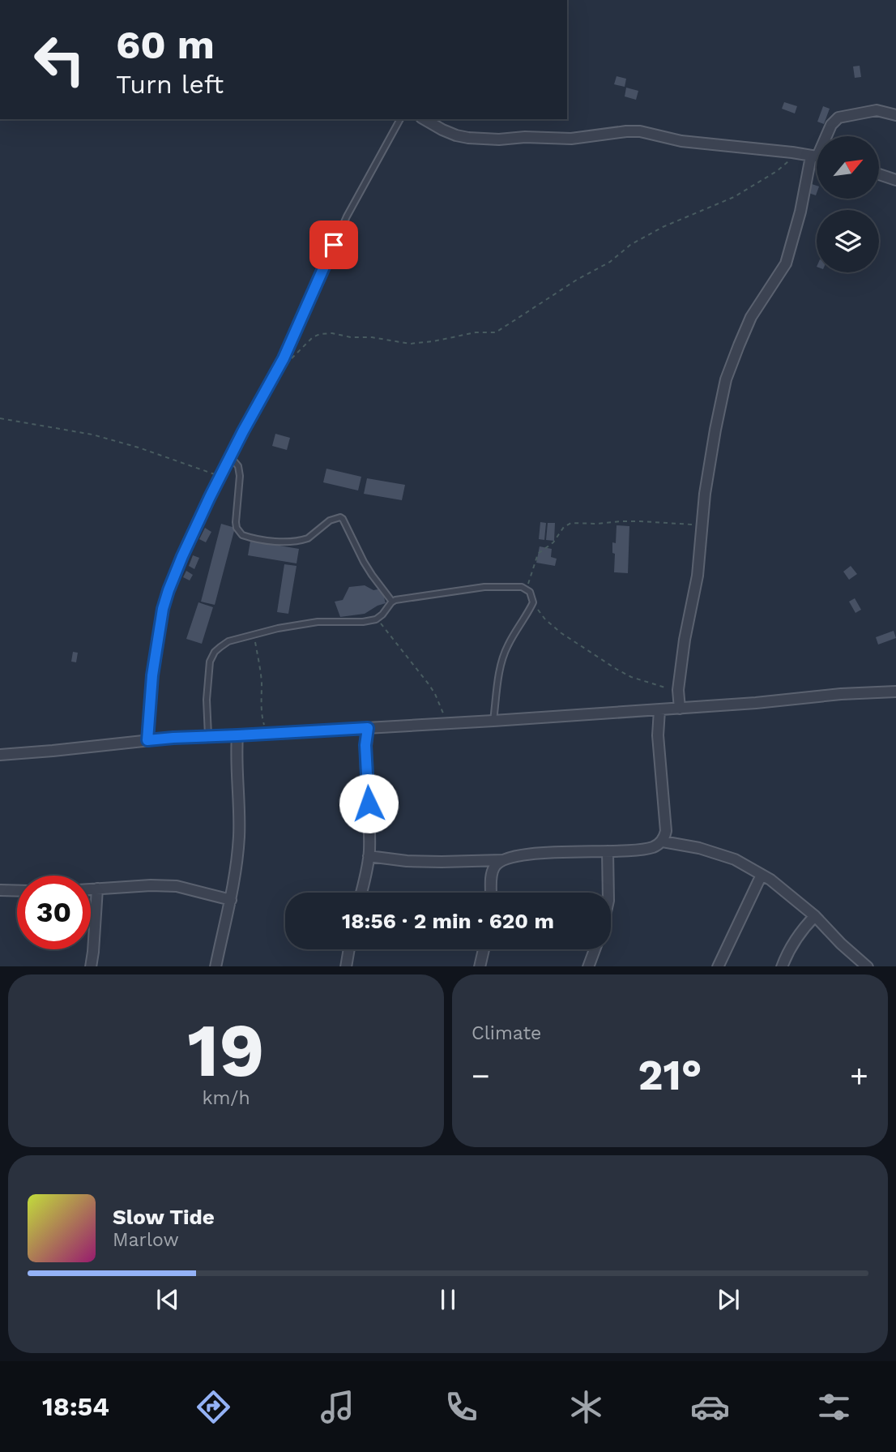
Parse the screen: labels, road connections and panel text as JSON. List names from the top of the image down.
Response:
{
  "north": "top right",
  "page": {
    "turn": ["60 m", "Turn left"],
    "limit": "30",
    "trip": "18:56 · 2 min · 620 m",
    "tile": [
      ["19", "km/h"],
      "Climate"
    ],
    "heat": ["−", "21°", "+"],
    "song": ["Slow Tide", "Marlow"],
    "tabs": "18:54"
  }
}
